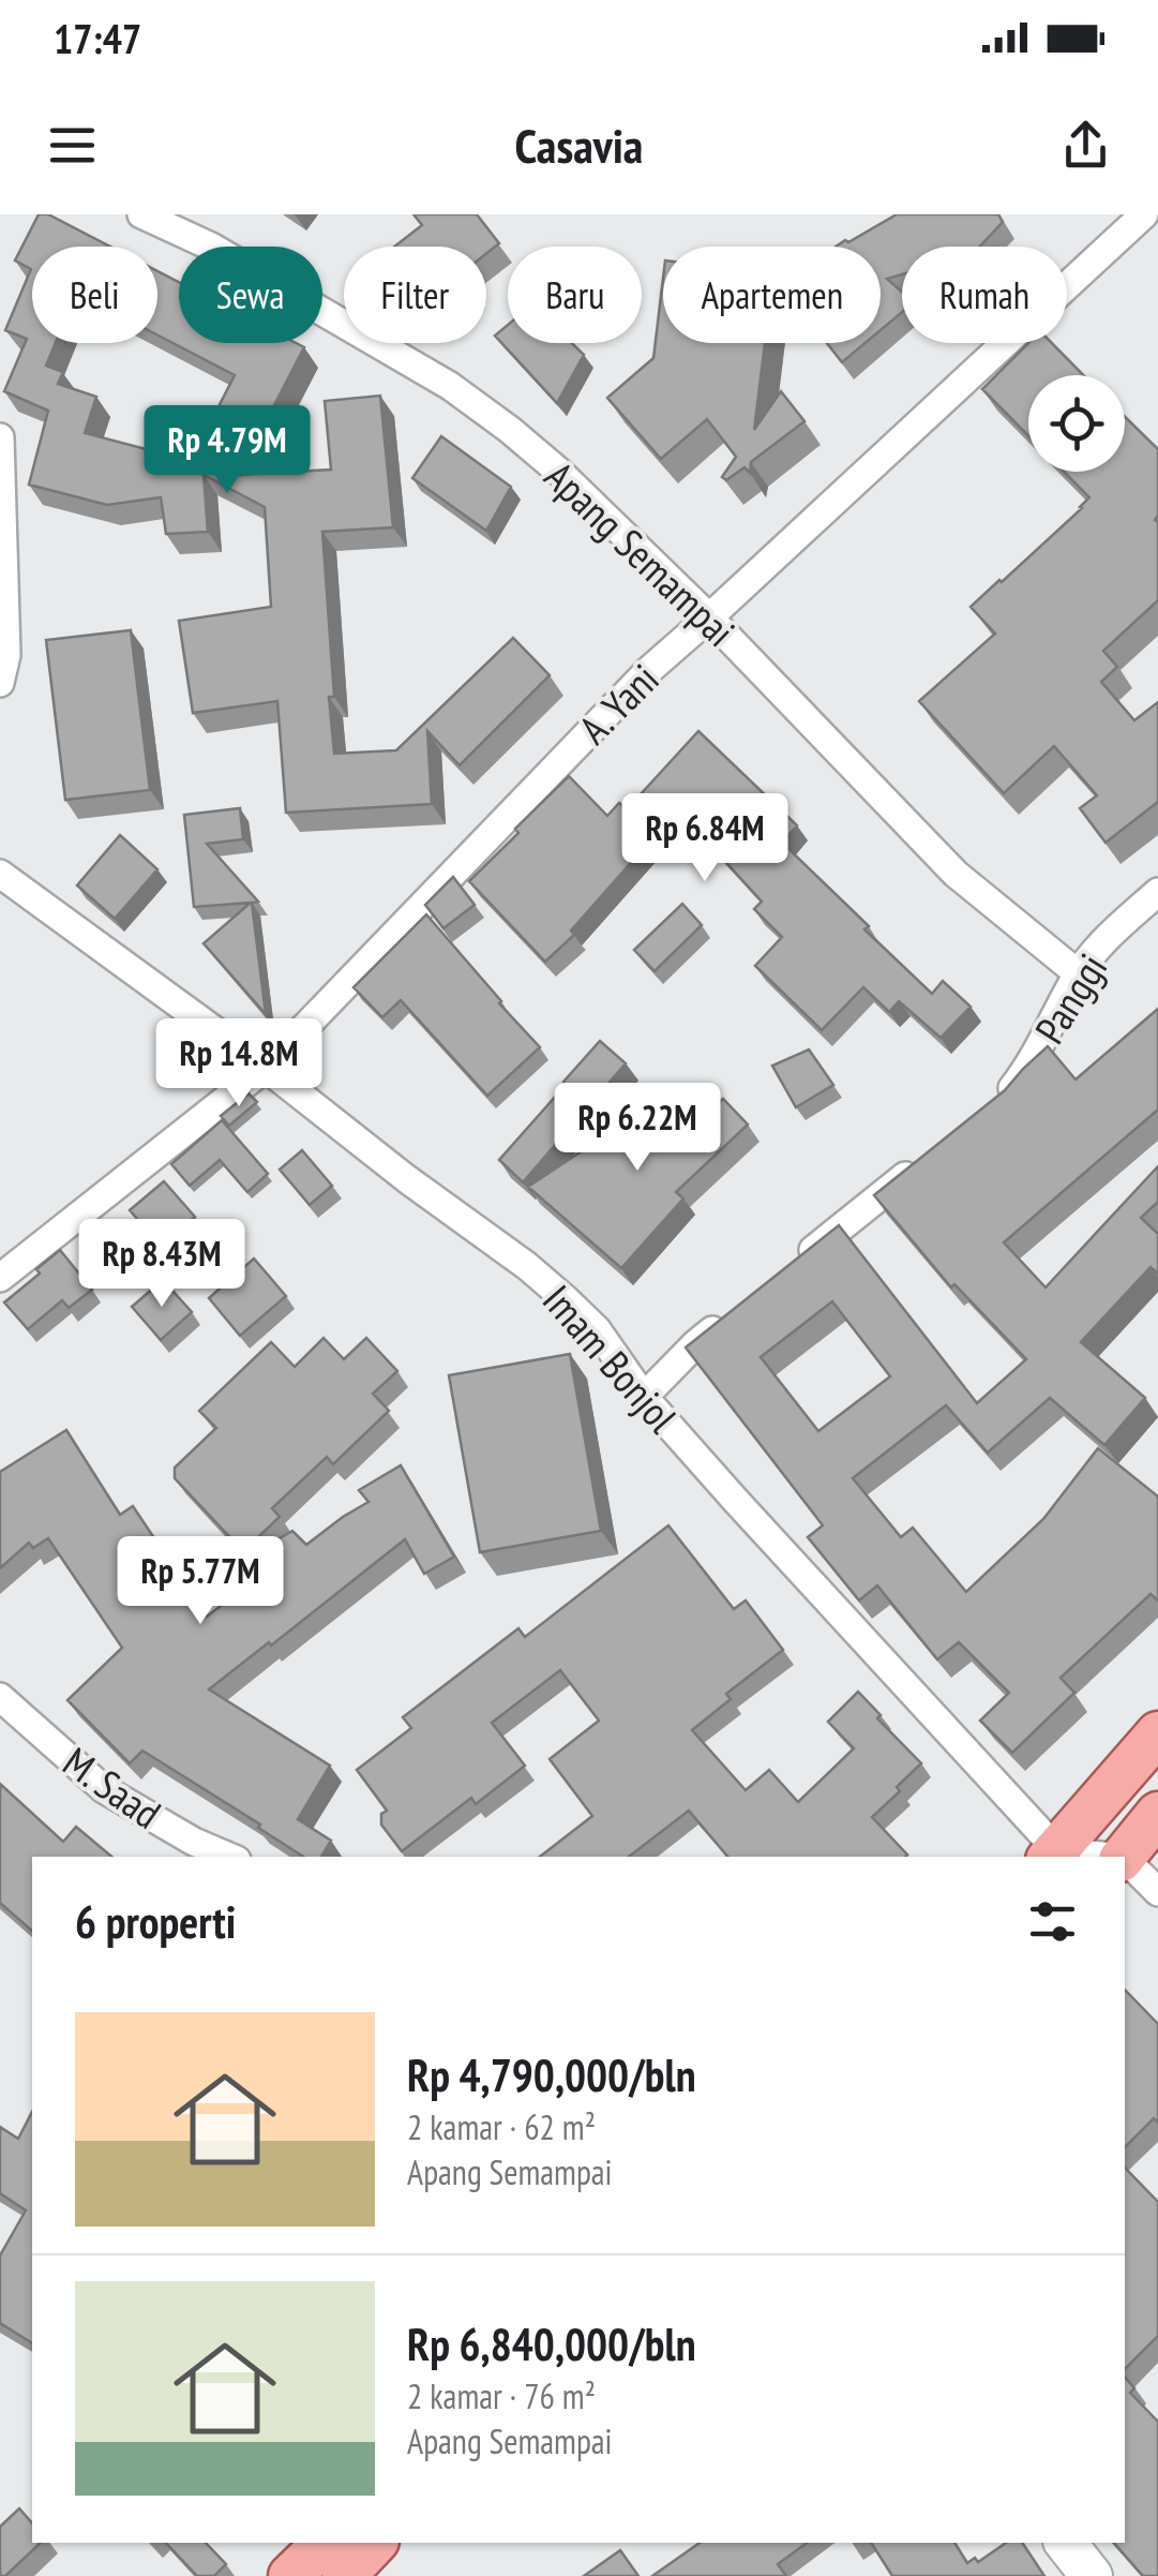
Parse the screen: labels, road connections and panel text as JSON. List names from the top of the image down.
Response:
{
  "streets": {
    "street": [
      "Apang Semampai",
      "A. Yani",
      "Panggi",
      "Imam Bonjol",
      "M. Saad"
    ]
  },
  "crossings": [
    ["Apang Semampai", "A. Yani"],
    ["Apang Semampai", "Panggi"],
    ["A. Yani", "Imam Bonjol"]
  ],
  "page": {
    "status": "17:47",
    "header": "Casavia",
    "chip": [
      "Beli",
      "Sewa",
      "Filter",
      "Baru",
      "Apartemen",
      "Rumah"
    ],
    "price": [
      "Rp 4.79M",
      "Rp 6.84M",
      "Rp 14.8M",
      "Rp 6.22M",
      "Rp 8.43M",
      "Rp 5.77M"
    ],
    "heading": "6 properti",
    "list": [
      {
        "name": "Rp 4,790,000/bln",
        "note": "2 kamar · 62 m² · Apang Semampai"
      },
      {
        "name": "Rp 6,840,000/bln",
        "note": "2 kamar · 76 m² · Apang Semampai"
      }
    ]
  }
}
